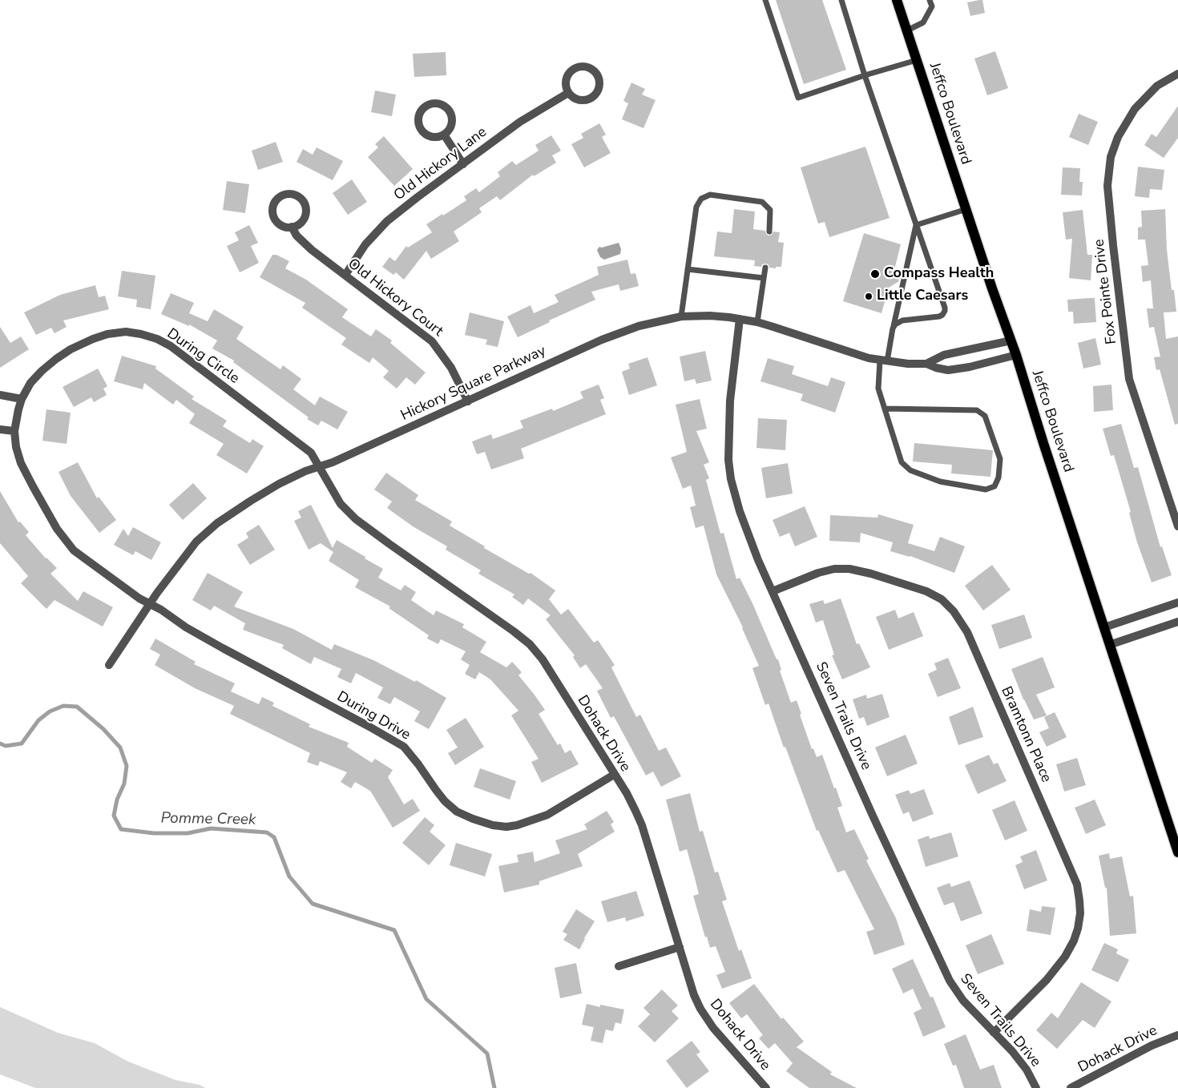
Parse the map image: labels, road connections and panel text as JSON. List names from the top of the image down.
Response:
{
  "streets": {
    "main road": ["Jeffco Boulevard"],
    "street": [
      "Old Hickory Lane",
      "Fox Pointe Drive",
      "Old Hickory Court",
      "During Circle",
      "Hickory Square Parkway",
      "During Drive",
      "Seven Trails Drive",
      "Dohack Drive",
      "Bramtonn Place"
    ]
  },
  "crossings": [
    ["Jeffco Boulevard", "Hickory Square Parkway"],
    ["Old Hickory Lane", "Old Hickory Court"],
    ["Old Hickory Court", "Hickory Square Parkway"],
    ["During Circle", "Hickory Square Parkway"],
    ["During Circle", "During Drive"],
    ["During Circle", "Dohack Drive"],
    ["Hickory Square Parkway", "During Drive"],
    ["Hickory Square Parkway", "Seven Trails Drive"],
    ["Hickory Square Parkway", "Dohack Drive"],
    ["During Drive", "Dohack Drive"],
    ["Seven Trails Drive", "Bramtonn Place"]
  ],
  "water": ["Pomme Creek"],
  "places": ["Compass Health", "Little Caesars"]
}
